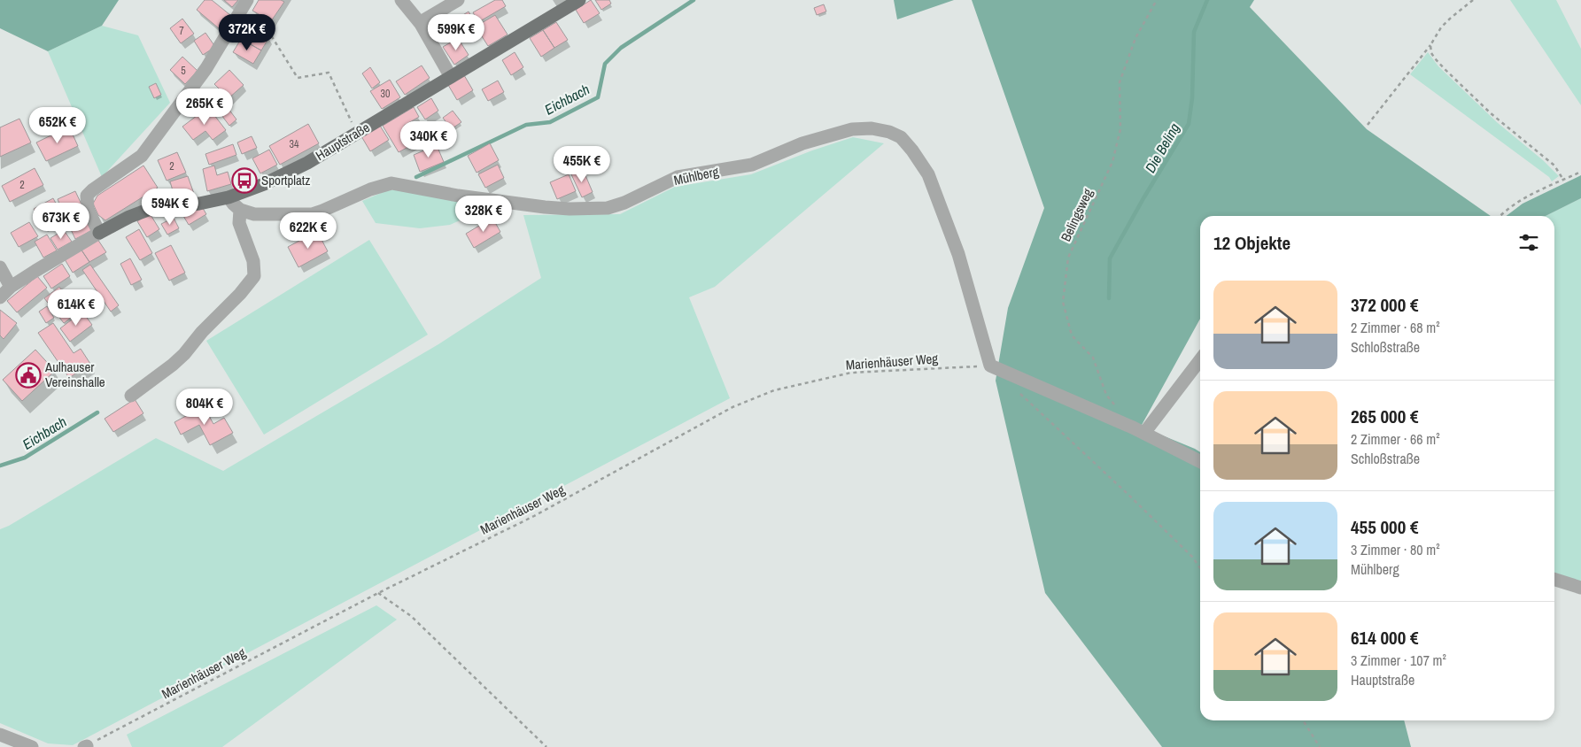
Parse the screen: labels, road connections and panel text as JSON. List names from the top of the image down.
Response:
{
  "streets": {
    "main road": ["Hauptstraße"],
    "street": ["Mühlberg"],
    "path": ["Belingsweg", "Marienhäuser Weg"]
  },
  "crossings": [
    ["Mühlberg", "Marienhäuser Weg"]
  ],
  "water": ["Eichbach", "Die Beling"],
  "places": {
    "bus stop": ["Sportplatz"],
    "public building": ["Aulhauser Vereinshalle"]
  },
  "house_numbers": [
    "7",
    "5",
    "30",
    "34",
    "2",
    "2"
  ],
  "page": {
    "price": [
      "372K €",
      "599K €",
      "265K €",
      "652K €",
      "340K €",
      "455K €",
      "594K €",
      "328K €",
      "673K €",
      "622K €",
      "614K €",
      "804K €"
    ],
    "heading": "12 Objekte",
    "list": [
      {
        "name": "372 000 €",
        "note": "2 Zimmer · 68 m² · Schloßstraße"
      },
      {
        "name": "265 000 €",
        "note": "2 Zimmer · 66 m² · Schloßstraße"
      },
      {
        "name": "455 000 €",
        "note": "3 Zimmer · 80 m² · Mühlberg"
      },
      {
        "name": "614 000 €",
        "note": "3 Zimmer · 107 m² · Hauptstraße"
      }
    ]
  }
}
